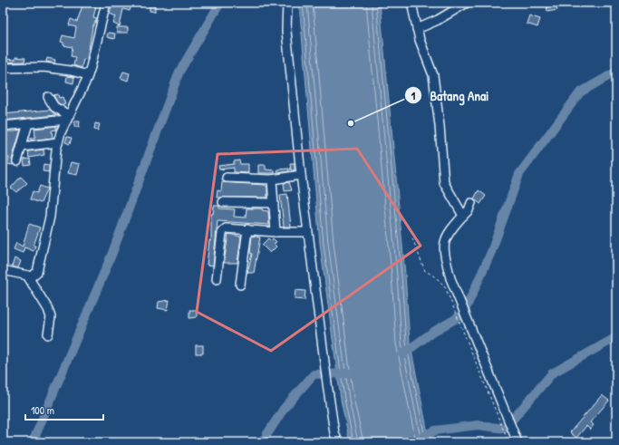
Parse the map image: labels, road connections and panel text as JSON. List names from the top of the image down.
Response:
{
  "places": ["Batang Anai"],
  "scale_bar": "100 m"
}
